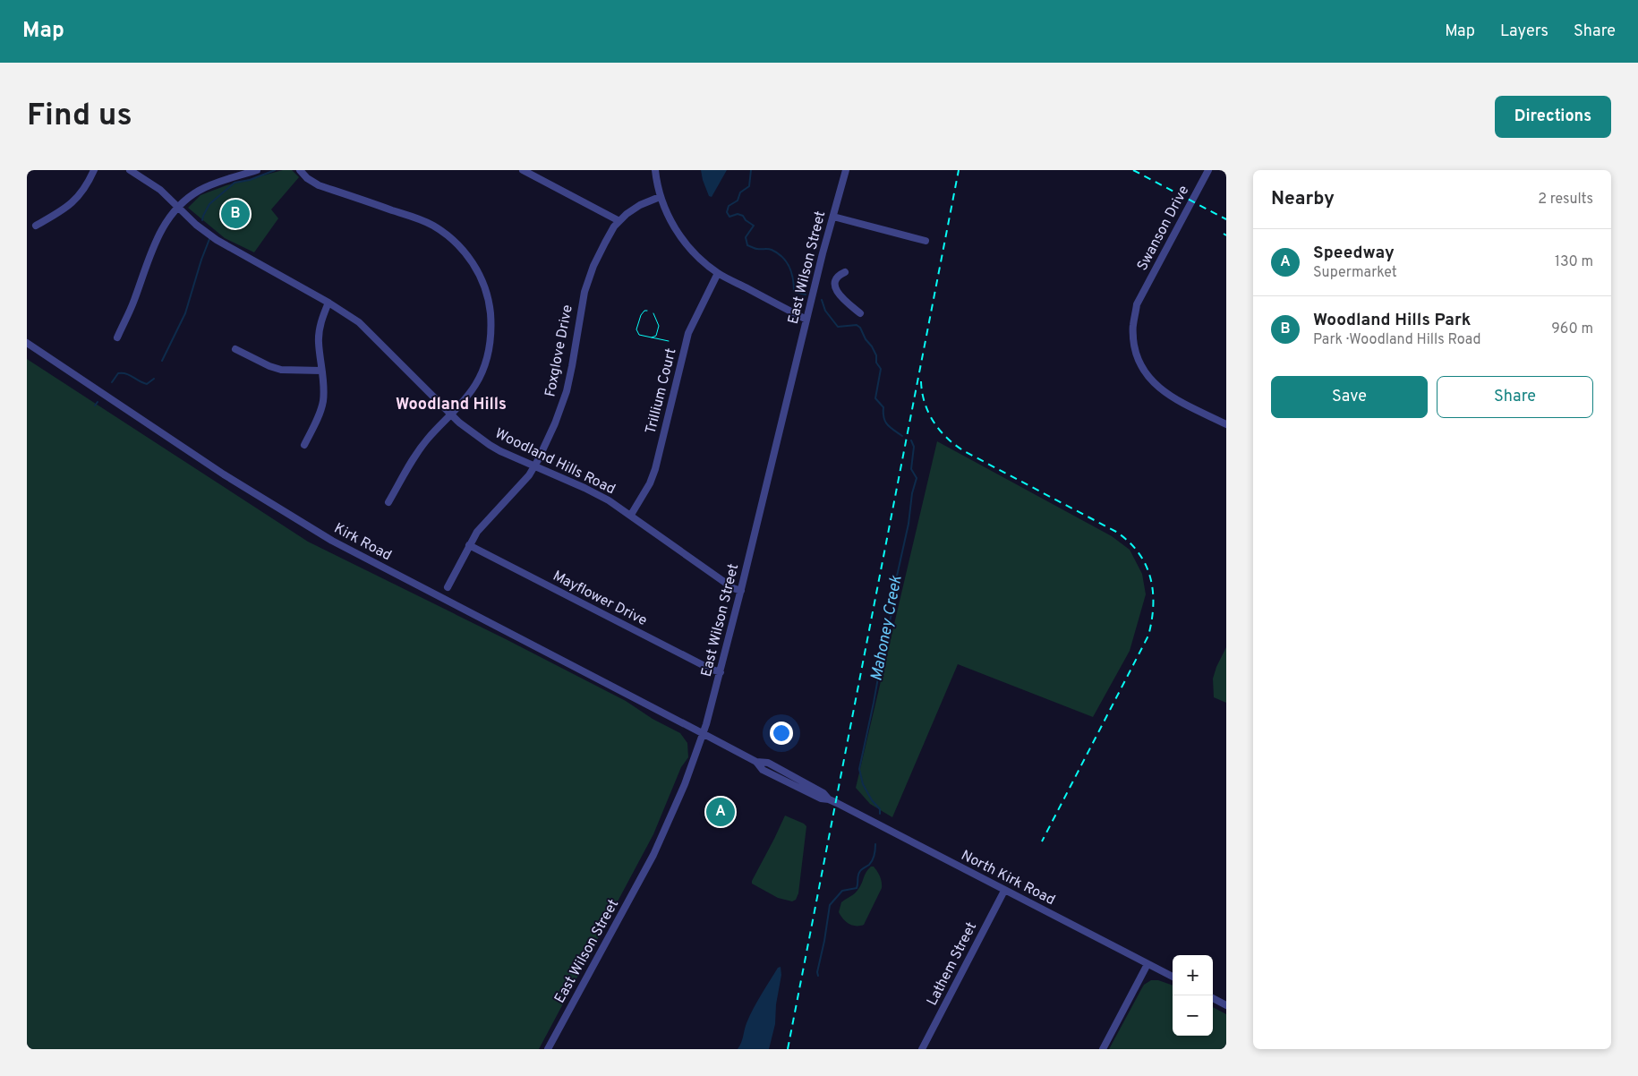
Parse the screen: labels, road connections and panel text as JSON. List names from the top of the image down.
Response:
{
  "streets": {
    "street": [
      "Swanson Drive",
      "East Wilson Street",
      "Foxglove Drive",
      "Trillium Court",
      "Woodland Hills Road",
      "Kirk Road",
      "Mayflower Drive",
      "North Kirk Road",
      "Lathem Street"
    ]
  },
  "crossings": [
    ["East Wilson Street", "Woodland Hills Road"],
    ["East Wilson Street", "Kirk Road"],
    ["East Wilson Street", "Mayflower Drive"],
    ["East Wilson Street", "North Kirk Road"],
    ["Foxglove Drive", "Woodland Hills Road"],
    ["Foxglove Drive", "Mayflower Drive"],
    ["Trillium Court", "Woodland Hills Road"],
    ["Kirk Road", "North Kirk Road"],
    ["North Kirk Road", "Lathem Street"]
  ],
  "districts": ["Woodland Hills"],
  "water": ["Mahoney Creek"],
  "page": {
    "header": "Map",
    "nav": ["Map", "Layers", "Share"],
    "buttons": [
      "Directions",
      ["Save", "Share"]
    ],
    "title": "Find us",
    "heading": ["Nearby", "2 results"],
    "pins": ["B", "A"],
    "list": [
      {
        "mark": "A",
        "name": "Speedway",
        "note": "Supermarket",
        "value": "130 m"
      },
      {
        "mark": "B",
        "name": "Woodland Hills Park",
        "note": "Park · Woodland Hills Road",
        "value": "960 m"
      }
    ],
    "map_buttons": ["+", "−"]
  }
}
